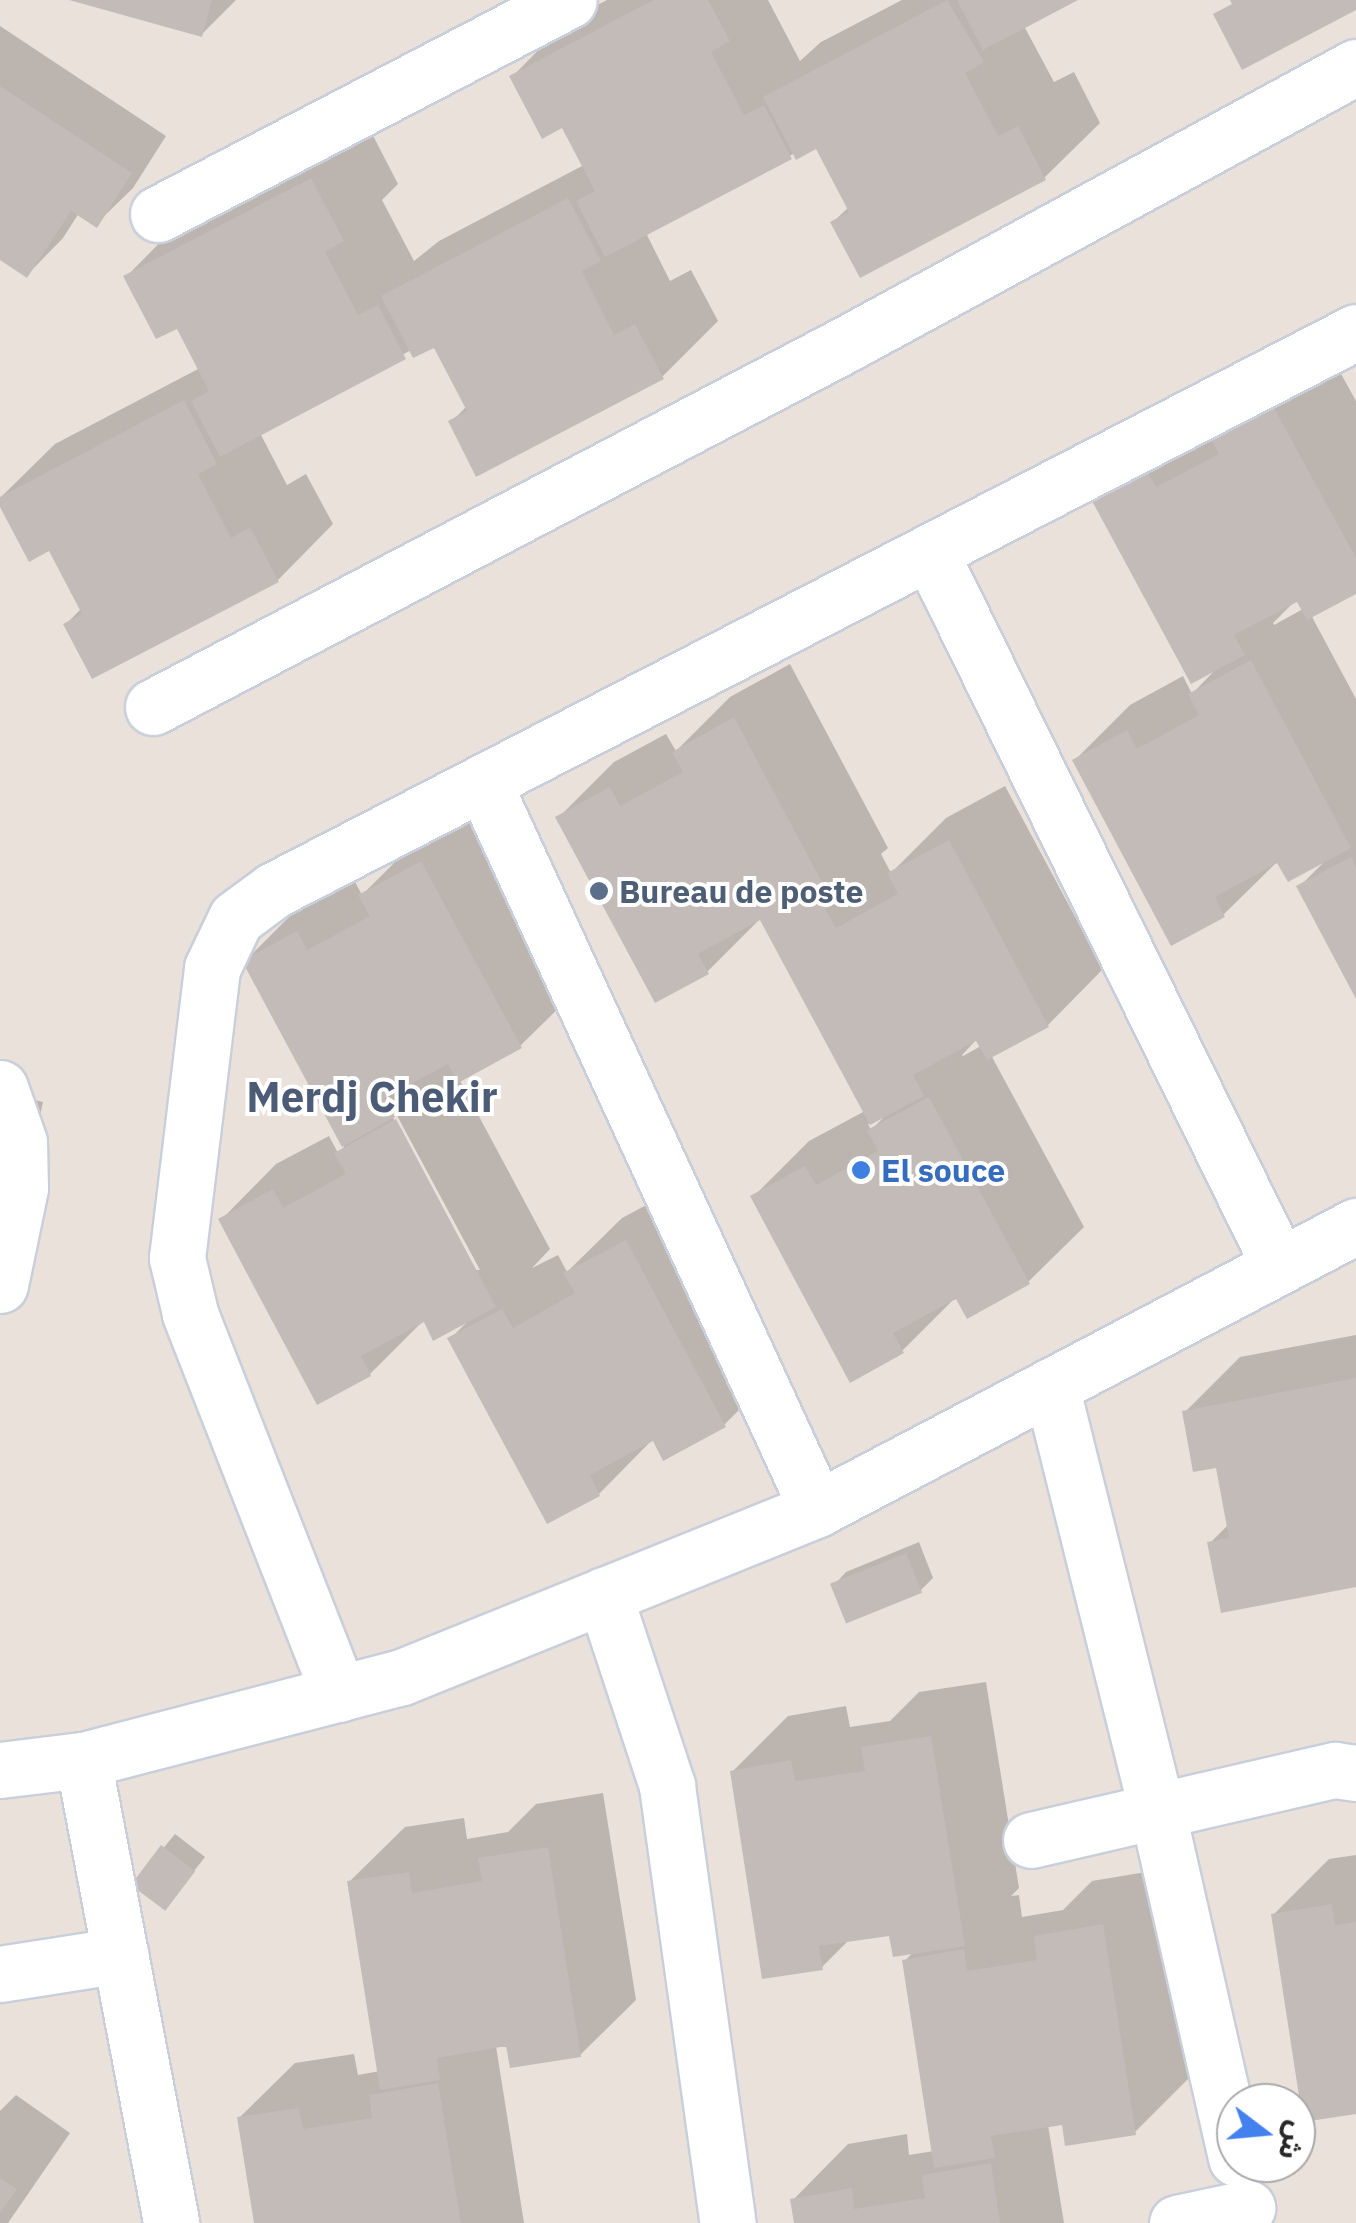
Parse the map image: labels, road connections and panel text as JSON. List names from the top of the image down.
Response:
{
  "districts": ["Merdj Chekir"],
  "places": ["Bureau de poste", "El souce"],
  "north": "right"
}
